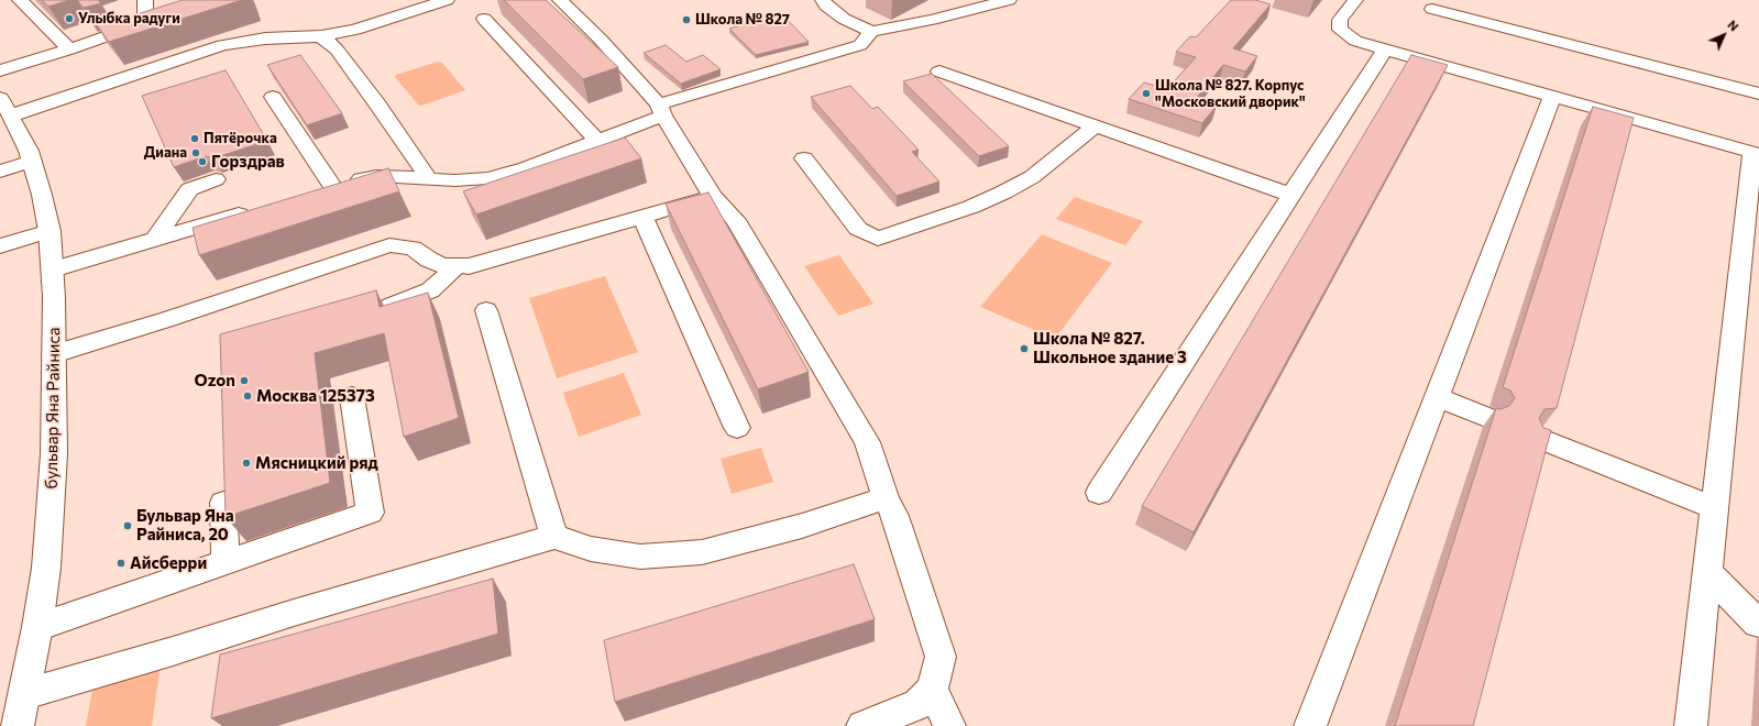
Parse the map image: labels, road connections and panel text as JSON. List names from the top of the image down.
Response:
{
  "streets": {
    "main road": ["бульвар Яна Райниса"]
  },
  "places": [
    "Улыбка радуги",
    "Школа № 827",
    "Школа № 827. Корпус \"Московский дворик\"",
    "Пятёрочка",
    "Диана",
    "Горздрав",
    "Школа № 827. Школьное здание 3",
    "Ozon",
    "Москва 125373",
    "Мясницкий ряд",
    "Бульвар Яна Райниса, 20",
    "Айсберри"
  ],
  "north": "top right"
}
